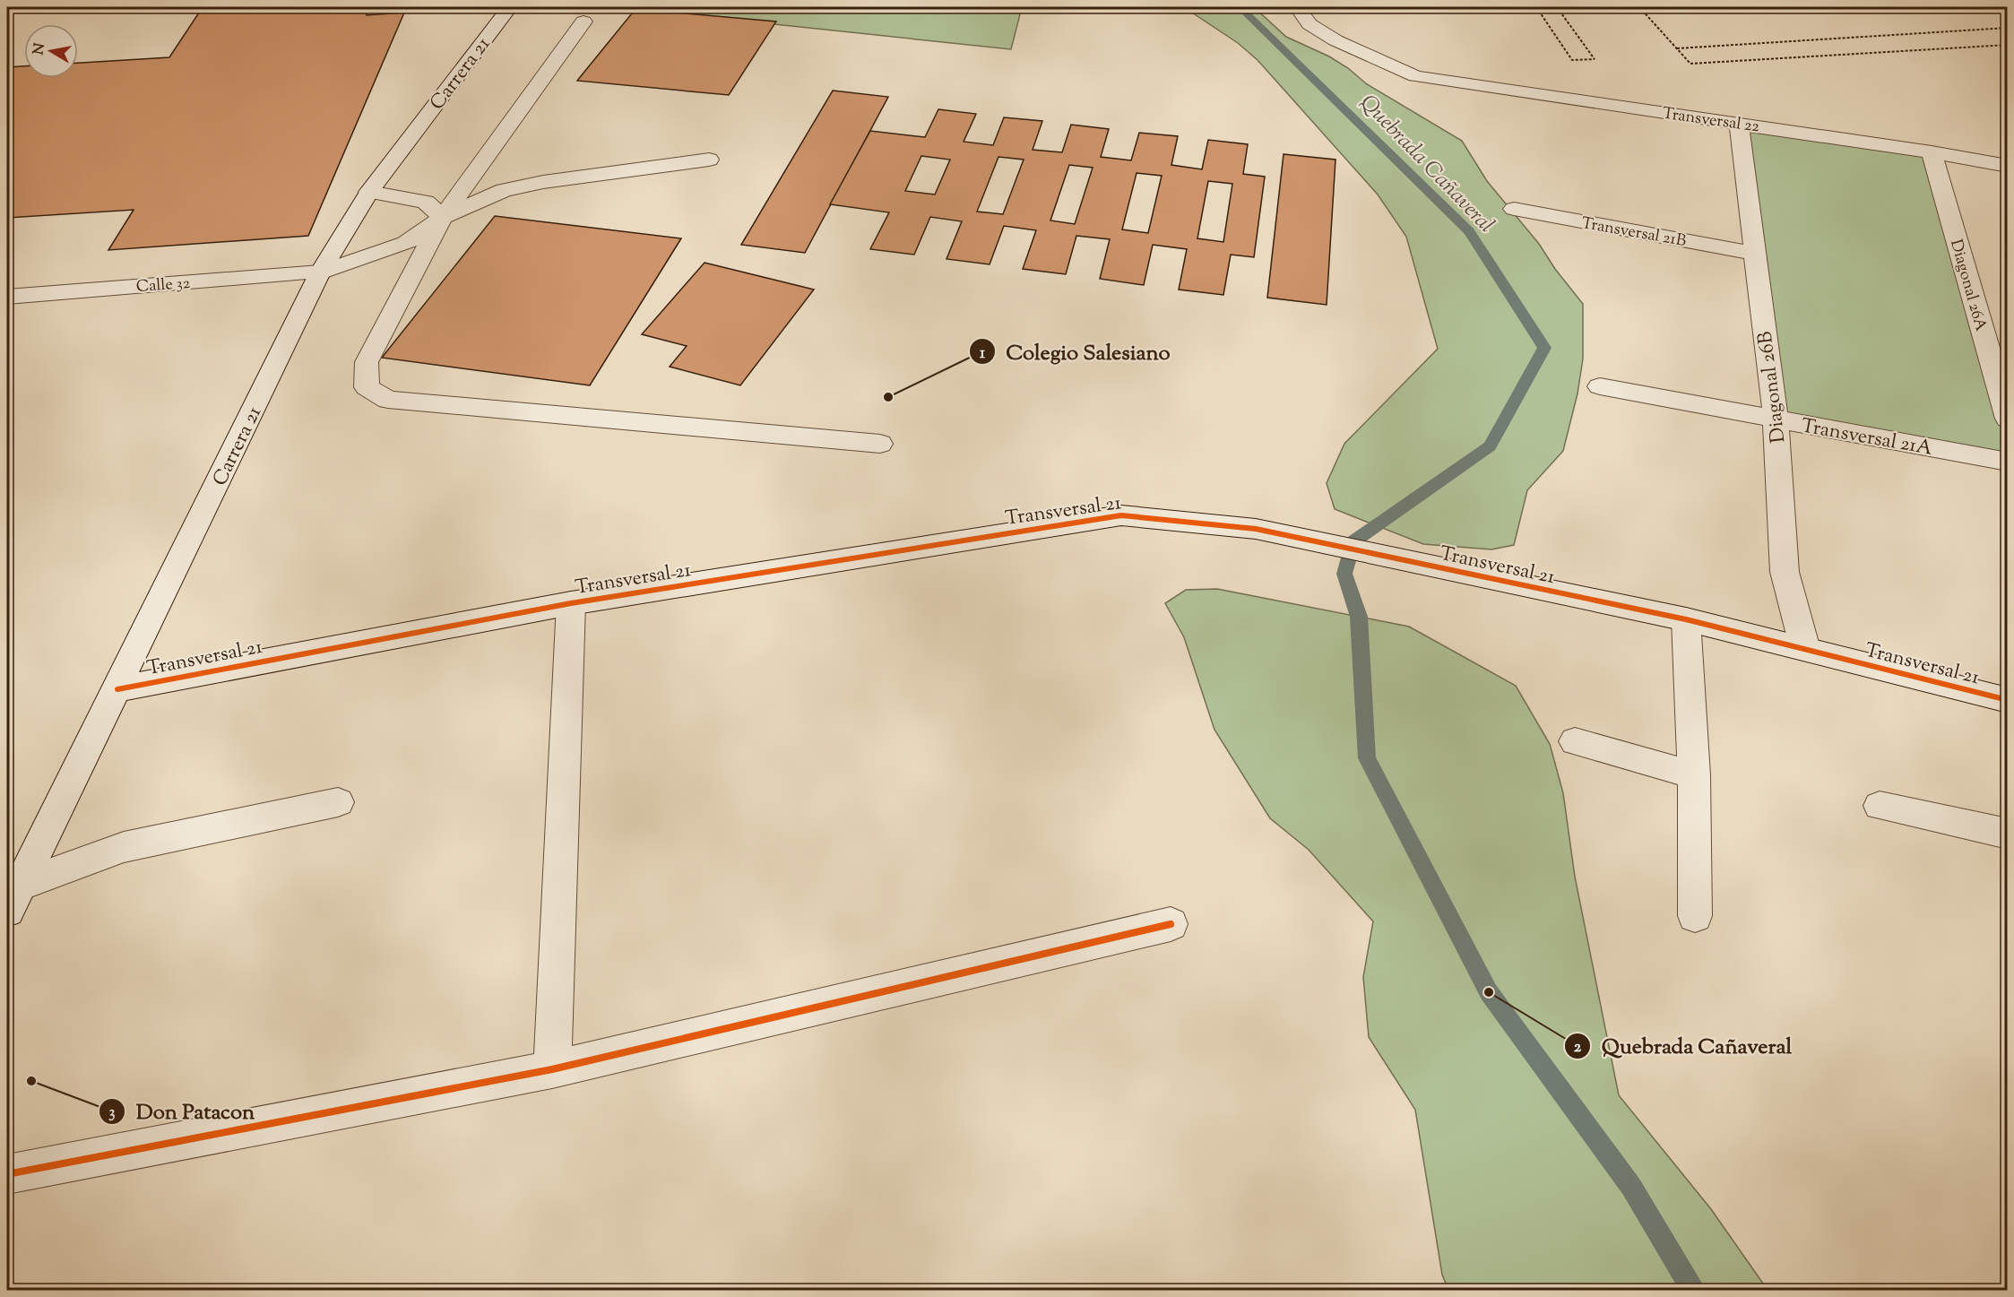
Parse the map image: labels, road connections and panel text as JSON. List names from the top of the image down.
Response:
{
  "streets": {
    "street": [
      "Carrera 21",
      "Transversal 22",
      "Transversal 21B",
      "Calle 32",
      "Diagonal 26A",
      "Diagonal 26B",
      "Transversal 21A",
      "Transversal 21"
    ]
  },
  "crossings": [
    ["Carrera 21", "Calle 32"],
    ["Carrera 21", "Transversal 21"],
    ["Transversal 22", "Diagonal 26A"],
    ["Transversal 22", "Diagonal 26B"],
    ["Transversal 21B", "Diagonal 26B"],
    ["Diagonal 26B", "Transversal 21A"],
    ["Diagonal 26B", "Transversal 21"]
  ],
  "water": ["Quebrada Cañaveral"],
  "places": ["Colegio Salesiano", "Quebrada Cañaveral", "Don Patacon"],
  "north": "left"
}
